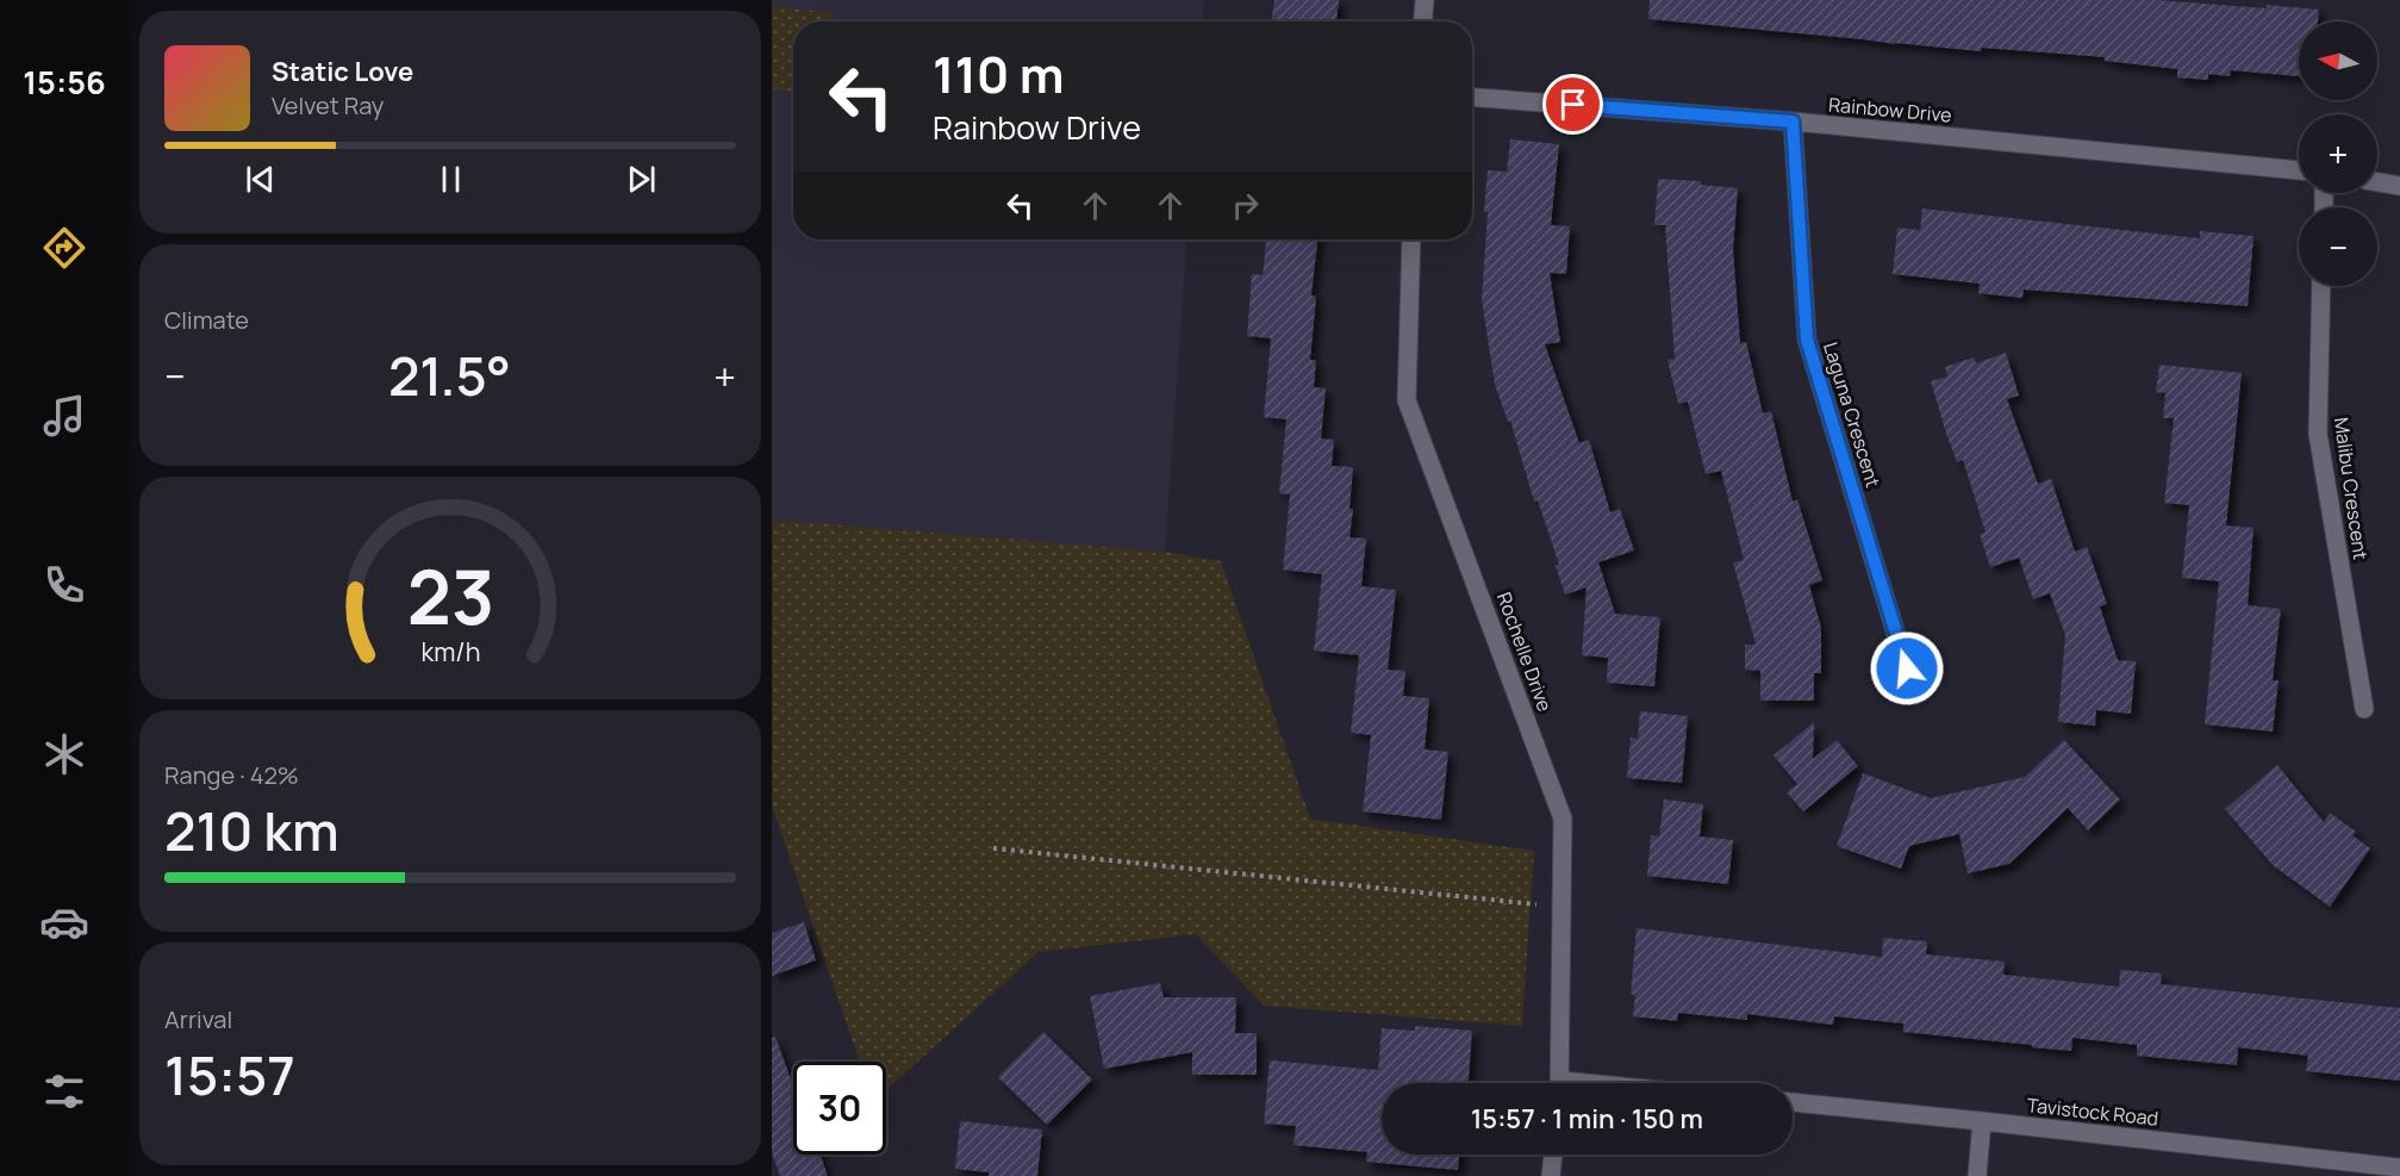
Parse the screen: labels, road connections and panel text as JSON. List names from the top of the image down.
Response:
{
  "streets": {
    "street": [
      "Rainbow Drive",
      "Laguna Crescent",
      "Malibu Crescent",
      "Rochelle Drive",
      "Tavistock Road"
    ]
  },
  "crossings": [
    ["Rainbow Drive", "Laguna Crescent"]
  ],
  "north": "left",
  "page": {
    "tabs": "15:56",
    "map_buttons": ["+", "−"],
    "turn": ["110 m", "Rainbow Drive"],
    "song": ["Static Love", "Velvet Ray"],
    "tile": [
      "Climate",
      ["Range · 42%", "210 km"],
      ["Arrival", "15:57"]
    ],
    "heat": ["−", "21.5°", "+"],
    "limit": "30",
    "trip": "15:57 · 1 min · 150 m",
    "gauge": ["23", "km/h"]
  }
}
